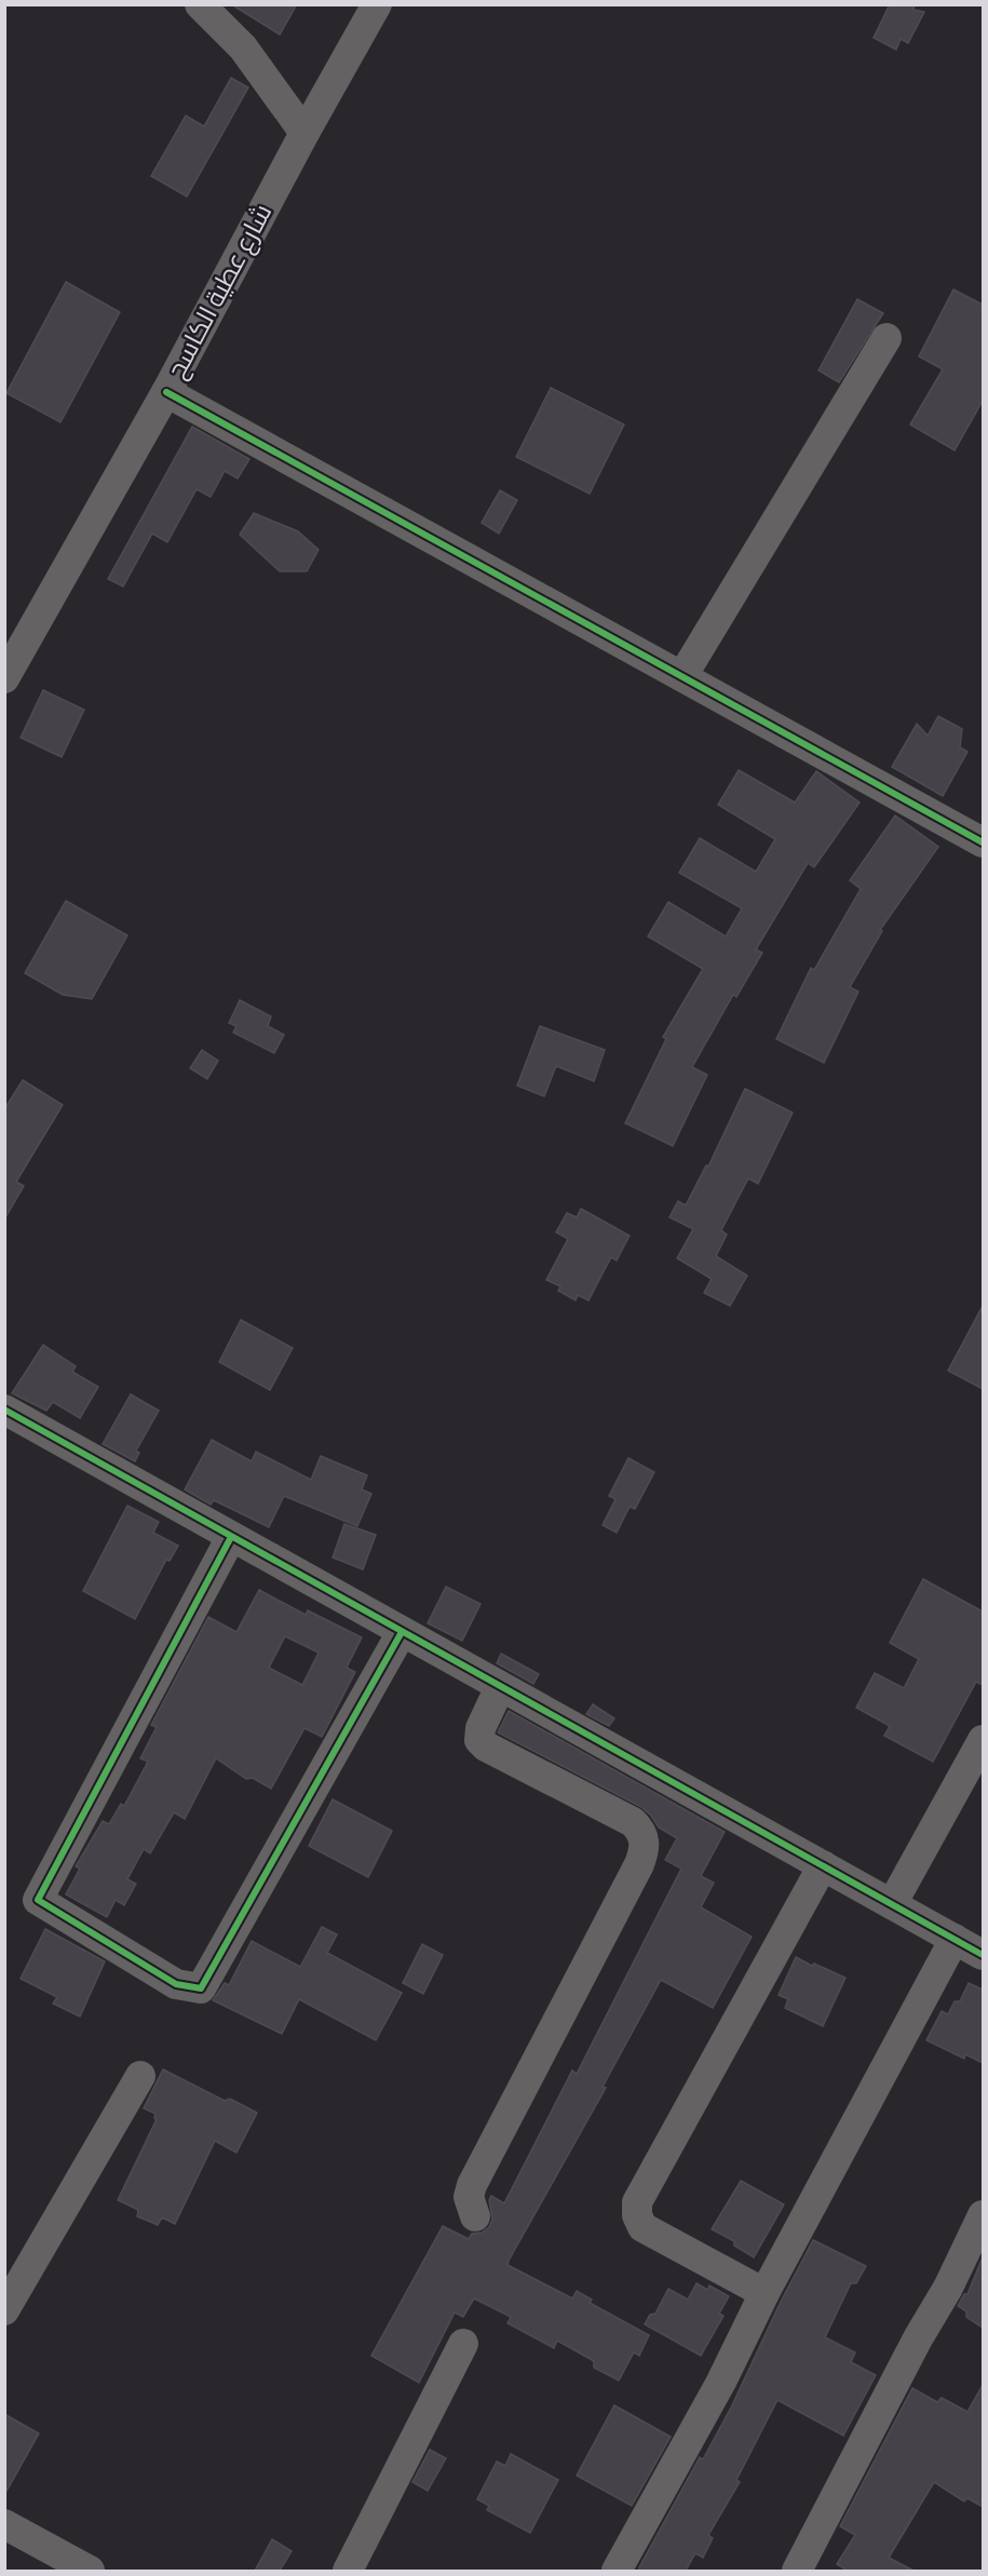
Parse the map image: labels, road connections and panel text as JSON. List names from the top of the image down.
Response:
{
  "streets": {
    "street": ["شارع عطية الكاسح"]
  }
}
